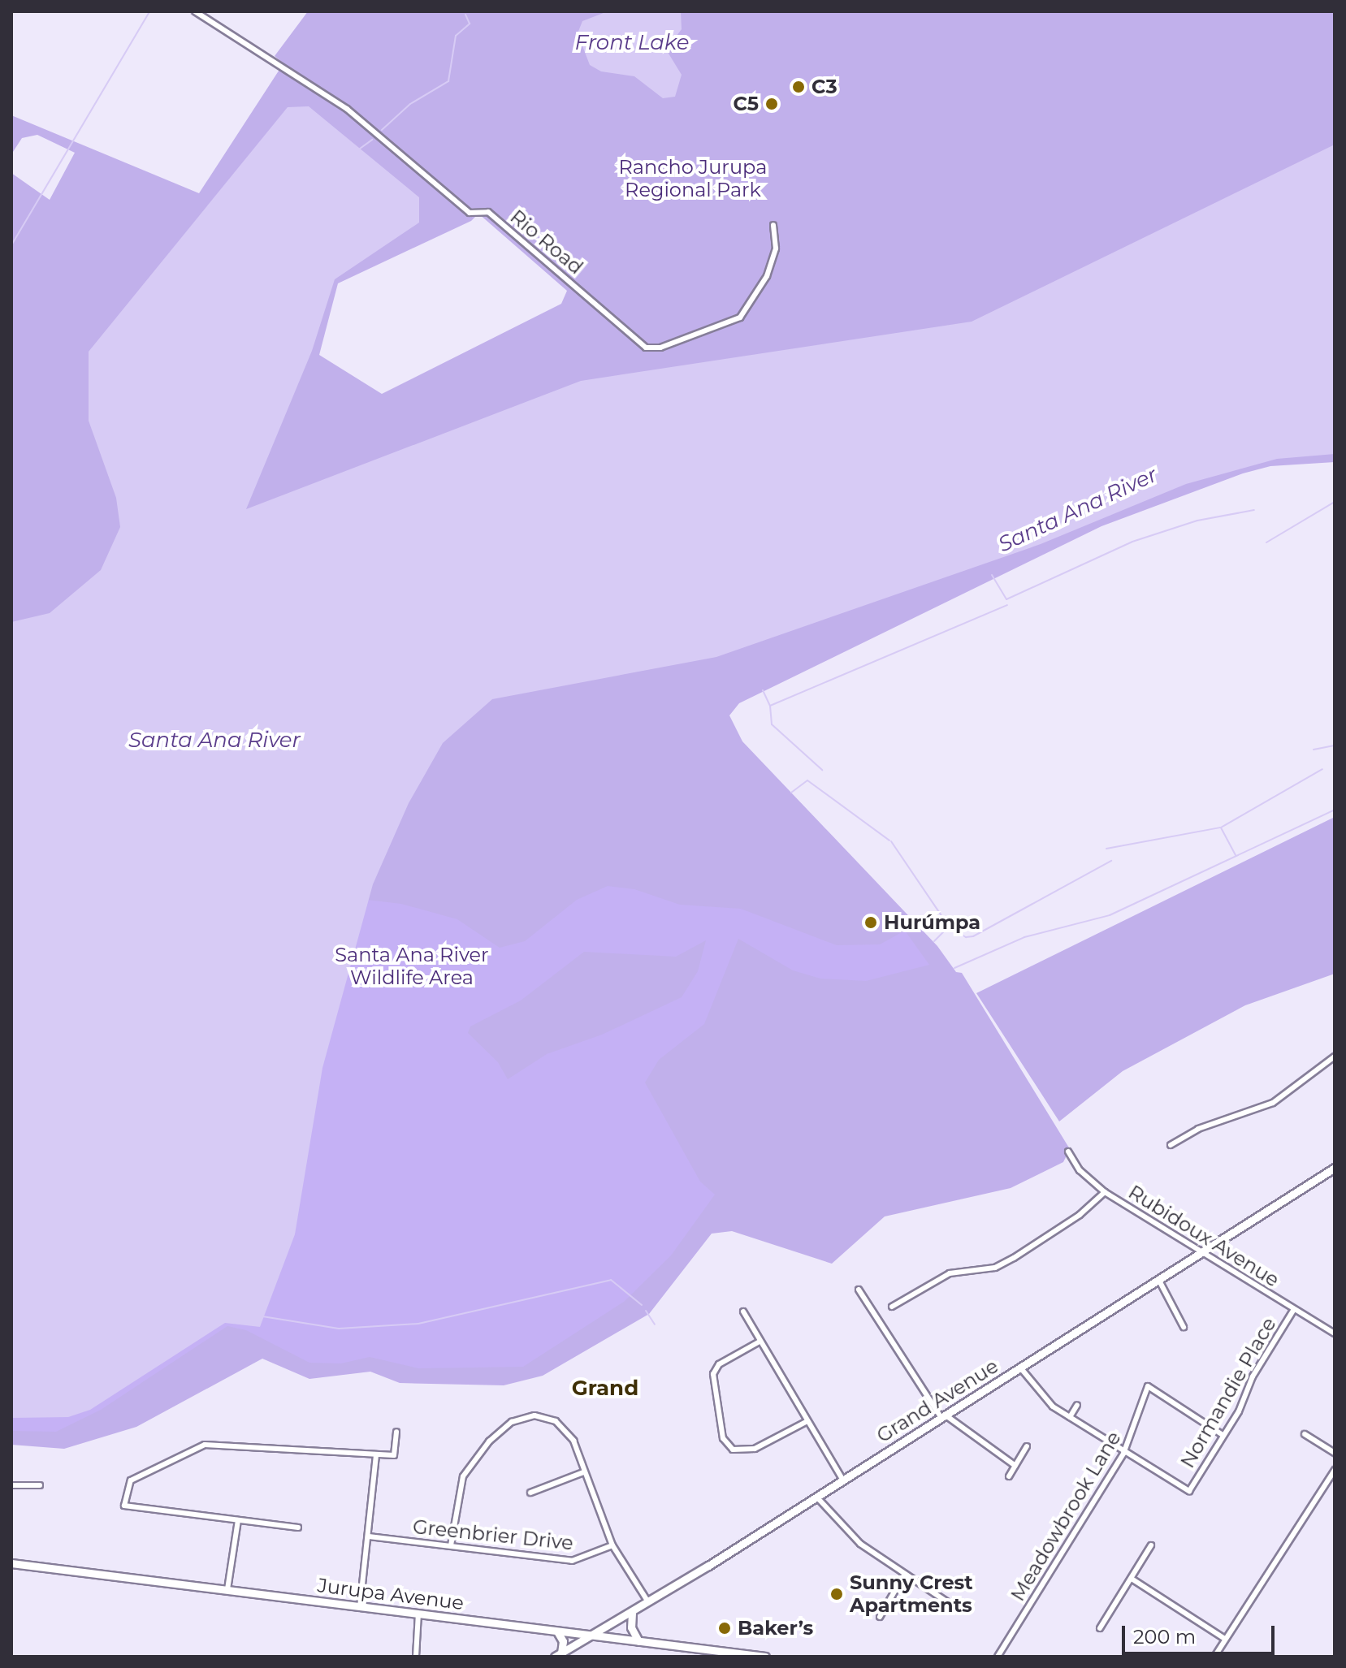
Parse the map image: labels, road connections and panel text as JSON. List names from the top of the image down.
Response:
{
  "streets": {
    "street": [
      "Rio Road",
      "Rubidoux Avenue",
      "Normandie Place",
      "Grand Avenue",
      "Meadowbrook Lane",
      "Greenbrier Drive",
      "Jurupa Avenue"
    ]
  },
  "crossings": [
    ["Rubidoux Avenue", "Normandie Place"],
    ["Rubidoux Avenue", "Grand Avenue"],
    ["Normandie Place", "Meadowbrook Lane"],
    ["Grand Avenue", "Jurupa Avenue"]
  ],
  "districts": ["Grand"],
  "water": ["Front Lake", "Santa Ana River"],
  "parks": ["Rancho Jurupa Regional Park", "Santa Ana River Wildlife Area"],
  "places": [
    "C3",
    "C5",
    "Hurúmpa",
    "Sunny Crest Apartments",
    "Baker’s"
  ],
  "scale_bar": "200 m"
}
